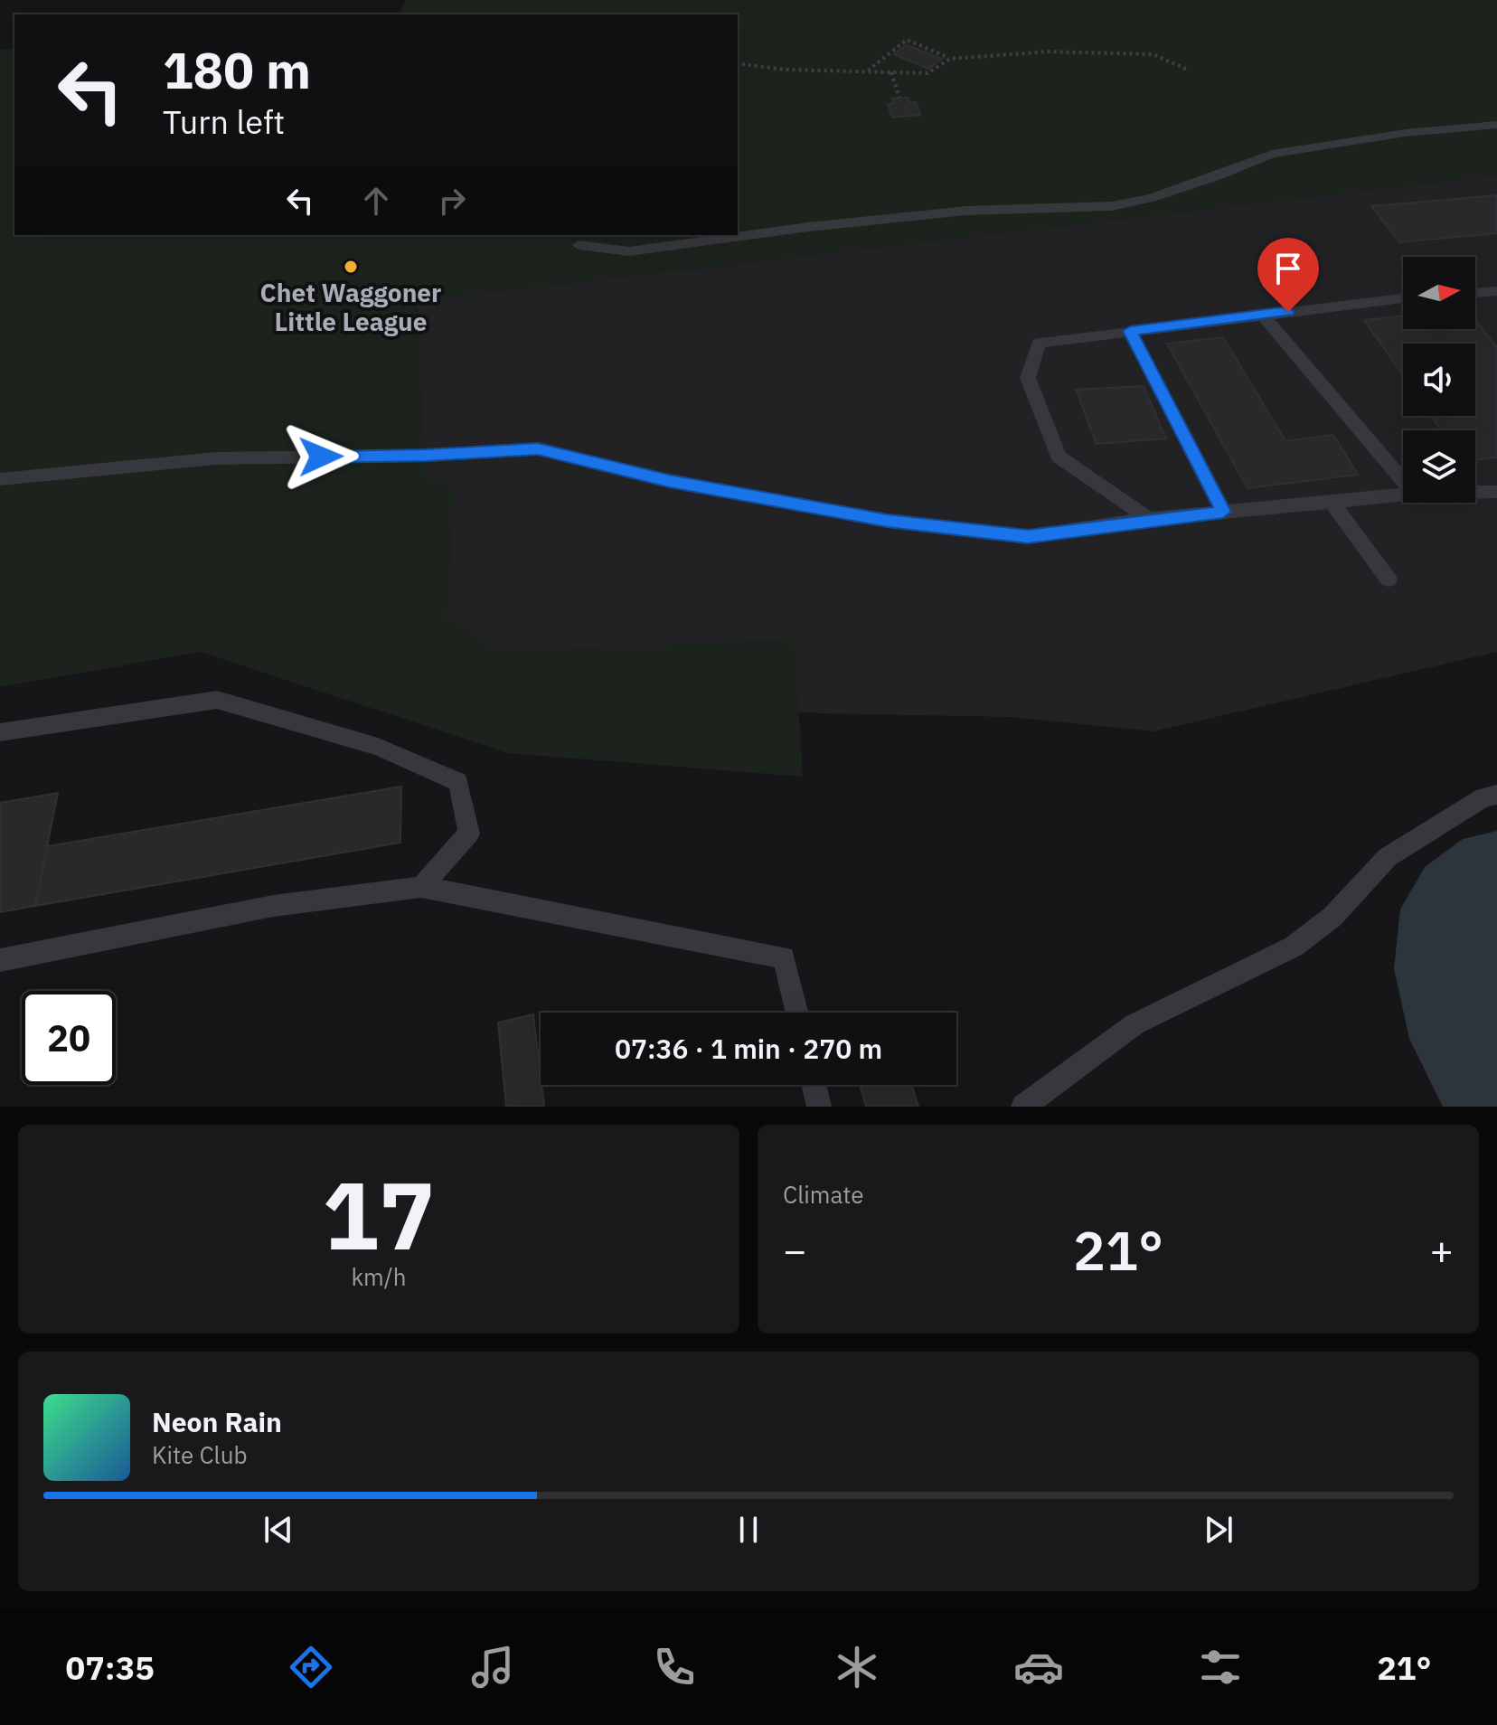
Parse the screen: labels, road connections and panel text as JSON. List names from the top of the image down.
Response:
{
  "places": ["Chet Waggoner Little League"],
  "north": "right",
  "page": {
    "turn": ["180 m", "Turn left"],
    "limit": "20",
    "trip": "07:36 · 1 min · 270 m",
    "tile": [
      ["17", "km/h"],
      "Climate"
    ],
    "heat": ["−", "21°", "+"],
    "song": ["Neon Rain", "Kite Club"],
    "tabs": ["07:35", "21°"]
  }
}
